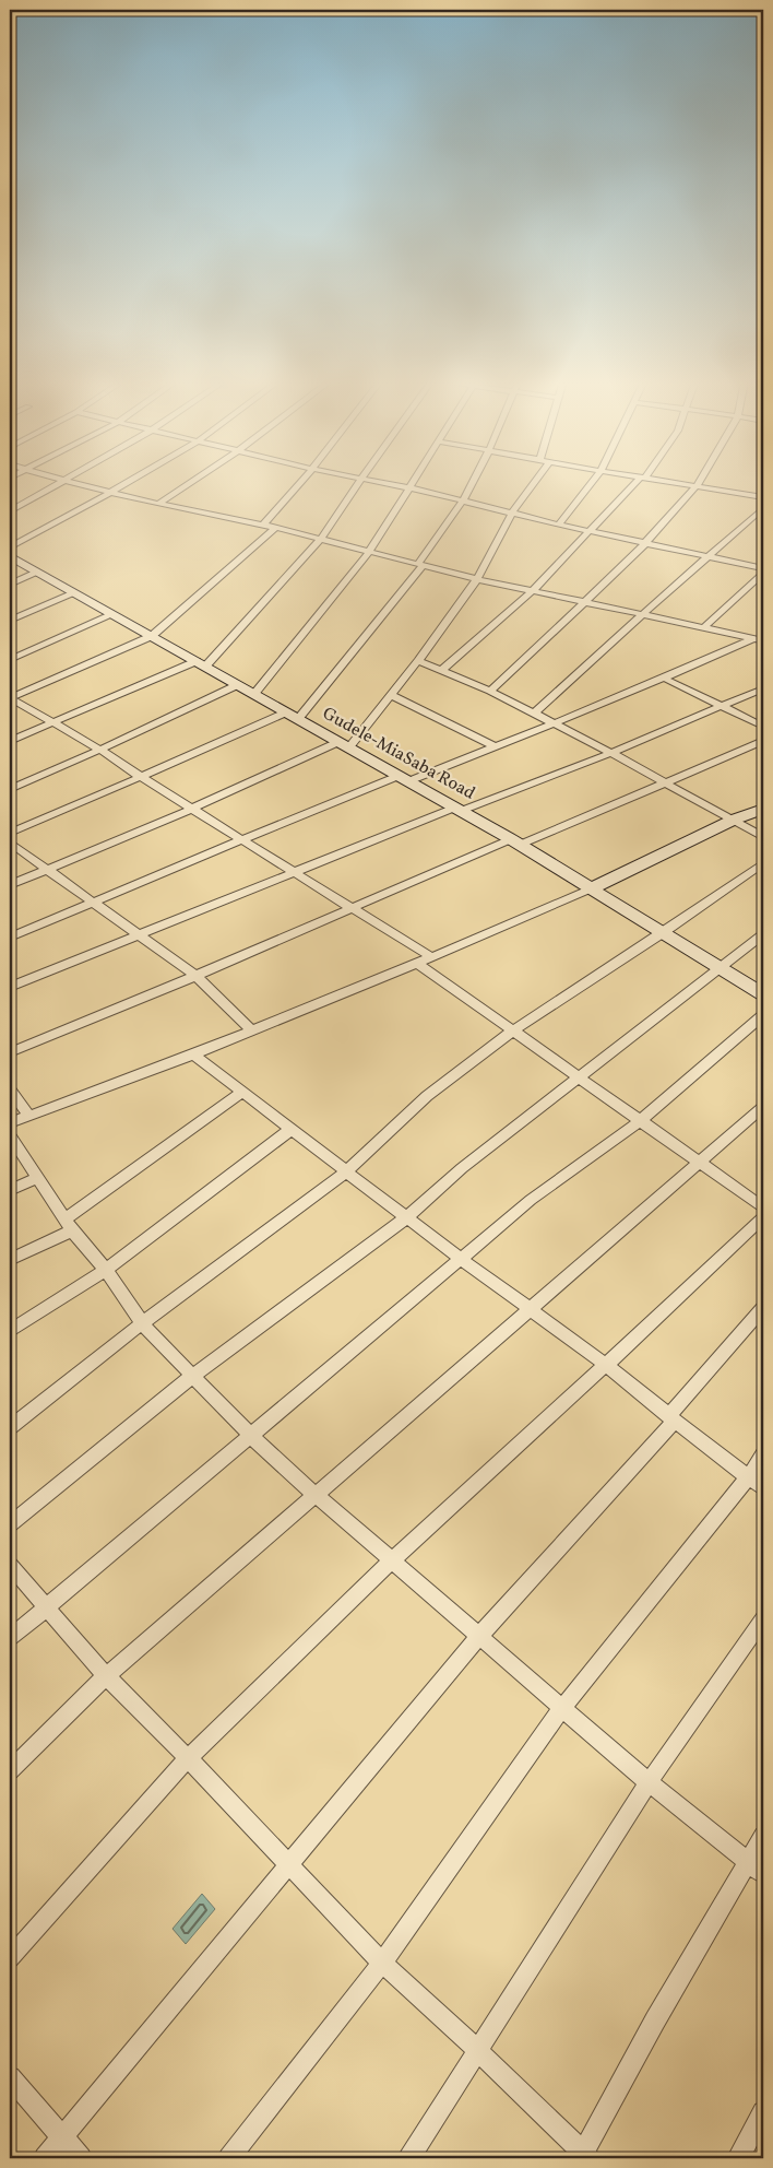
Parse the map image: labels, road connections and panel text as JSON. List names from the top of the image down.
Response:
{
  "streets": {
    "street": ["Gudele-MiaSaba Road"]
  }
}
